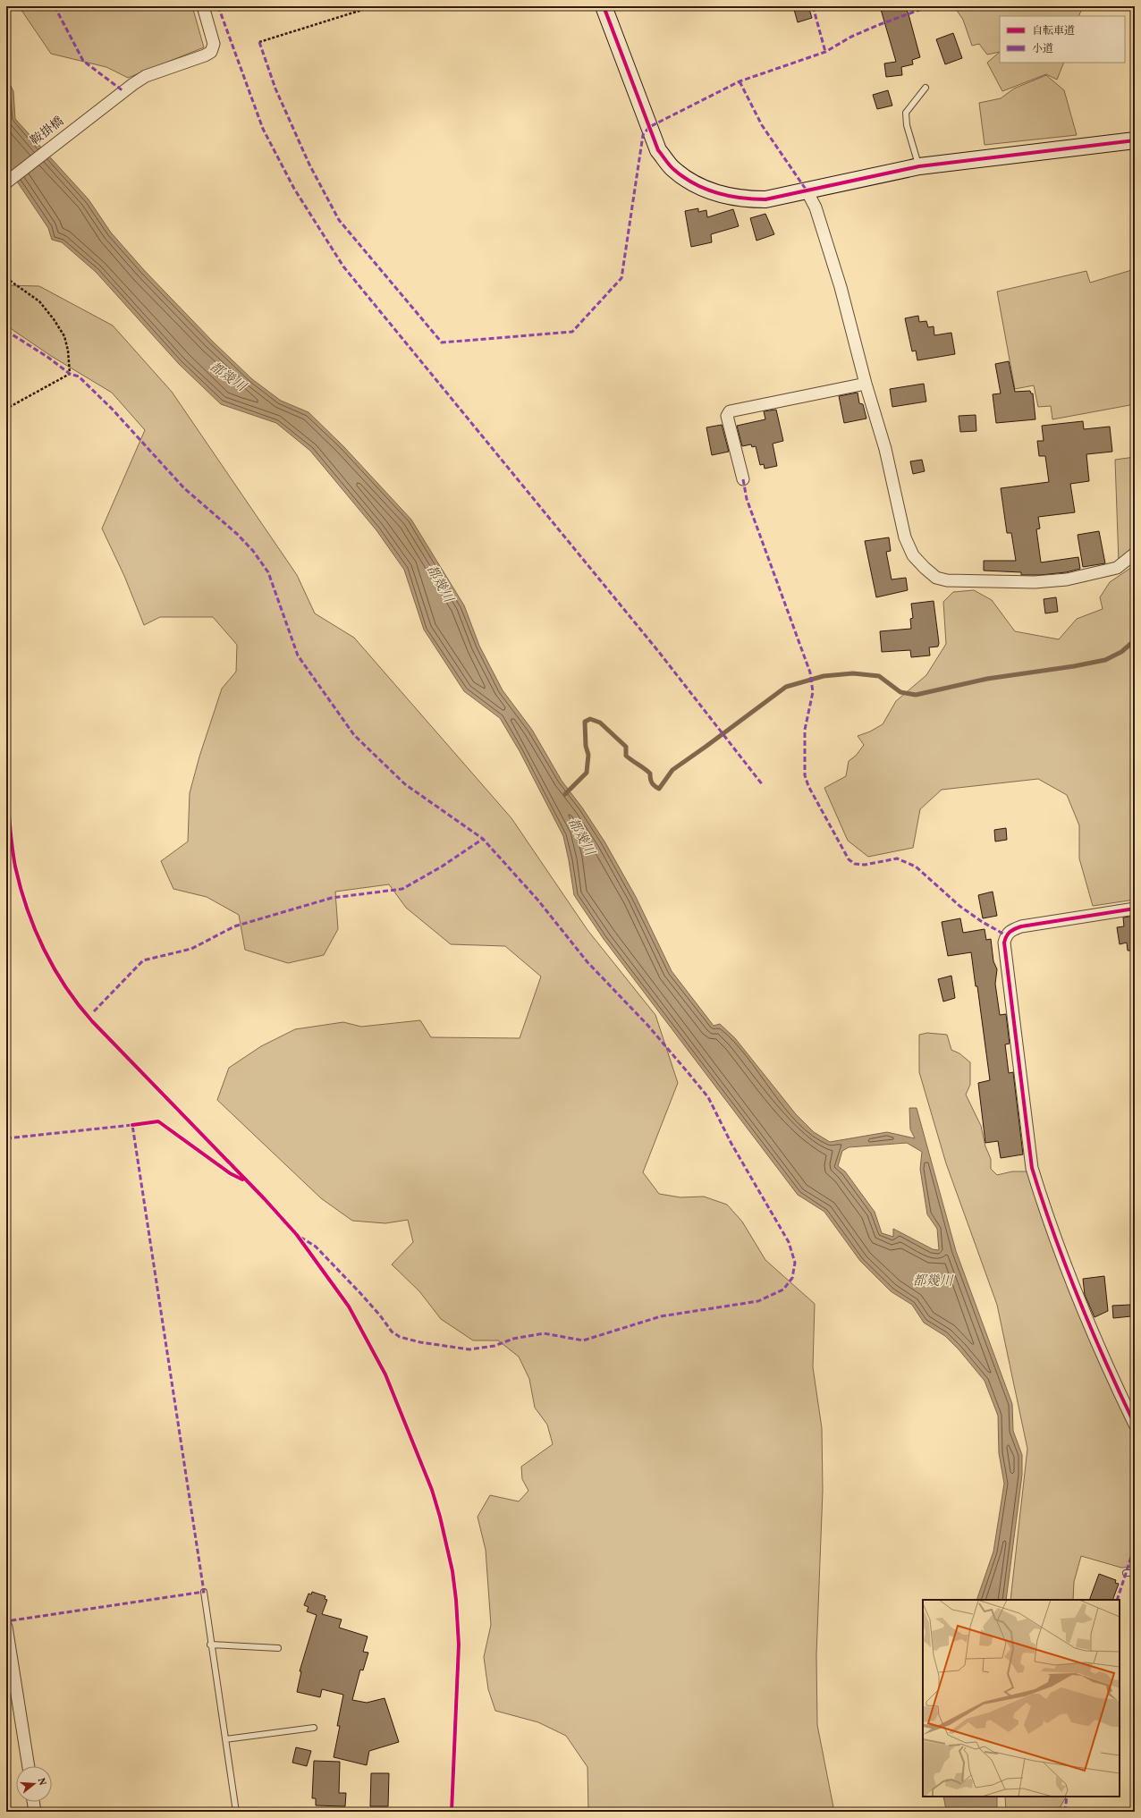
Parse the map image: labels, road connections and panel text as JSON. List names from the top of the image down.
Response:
{
  "streets": {
    "street": ["鞍掛橋"]
  },
  "water": ["都幾川"],
  "legend": ["自転車道", "小道"],
  "north": "right"
}
